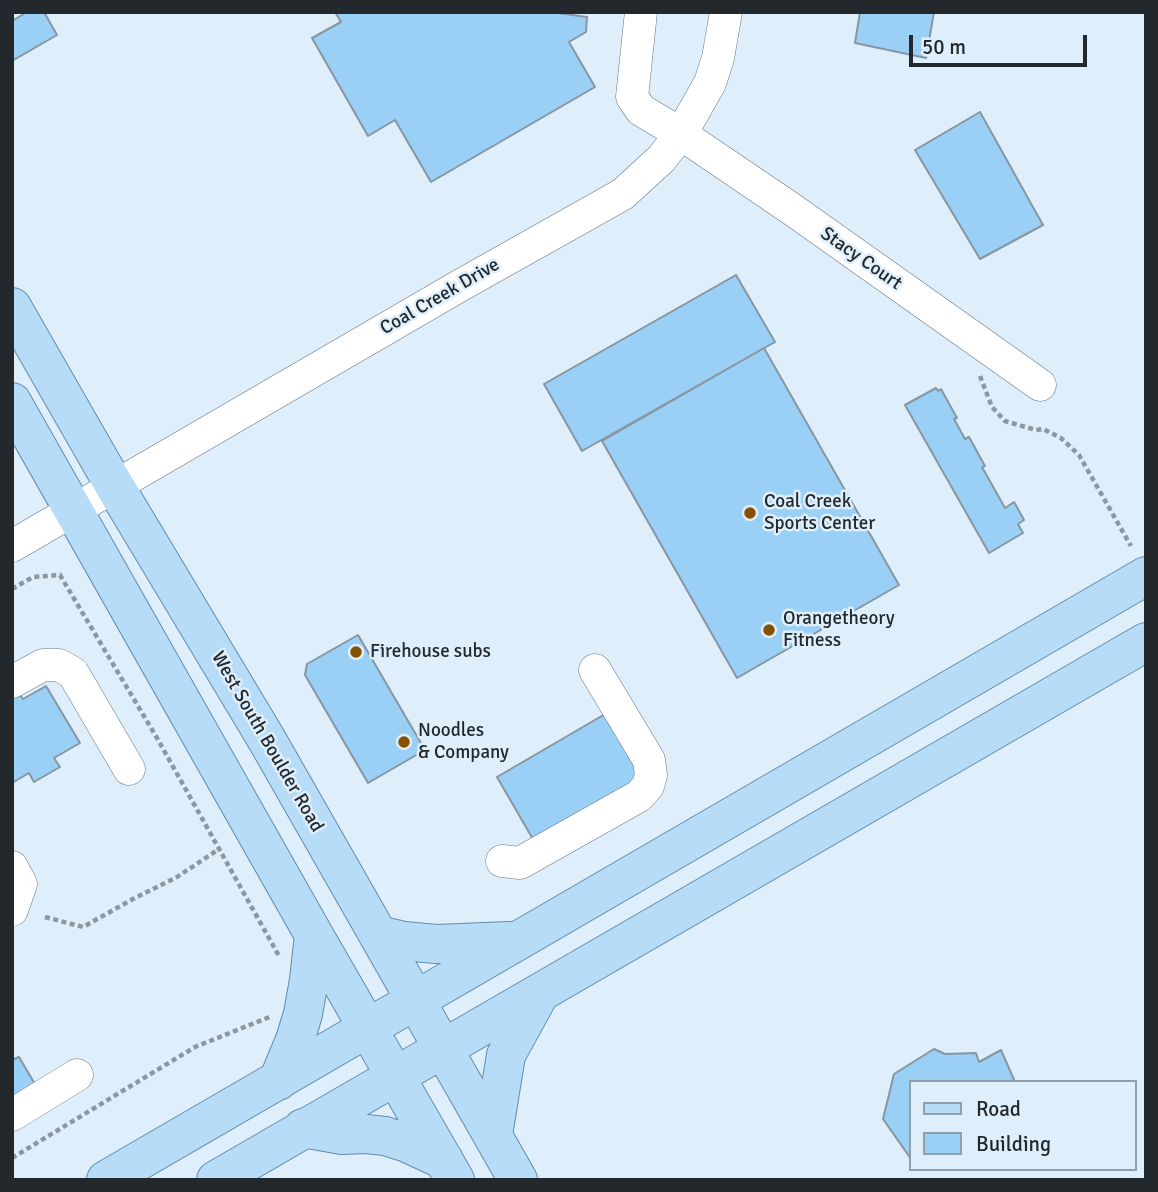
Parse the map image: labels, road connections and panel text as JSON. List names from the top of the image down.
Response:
{
  "streets": {
    "main road": ["West South Boulder Road"],
    "street": ["Stacy Court", "Coal Creek Drive"]
  },
  "crossings": [
    ["Stacy Court", "Coal Creek Drive"],
    ["Coal Creek Drive", "West South Boulder Road"]
  ],
  "places": [
    "Coal Creek Sports Center",
    "Orangetheory Fitness",
    "Firehouse subs",
    "Noodles & Company"
  ],
  "legend": ["Road", "Building"],
  "scale_bar": "50 m"
}
